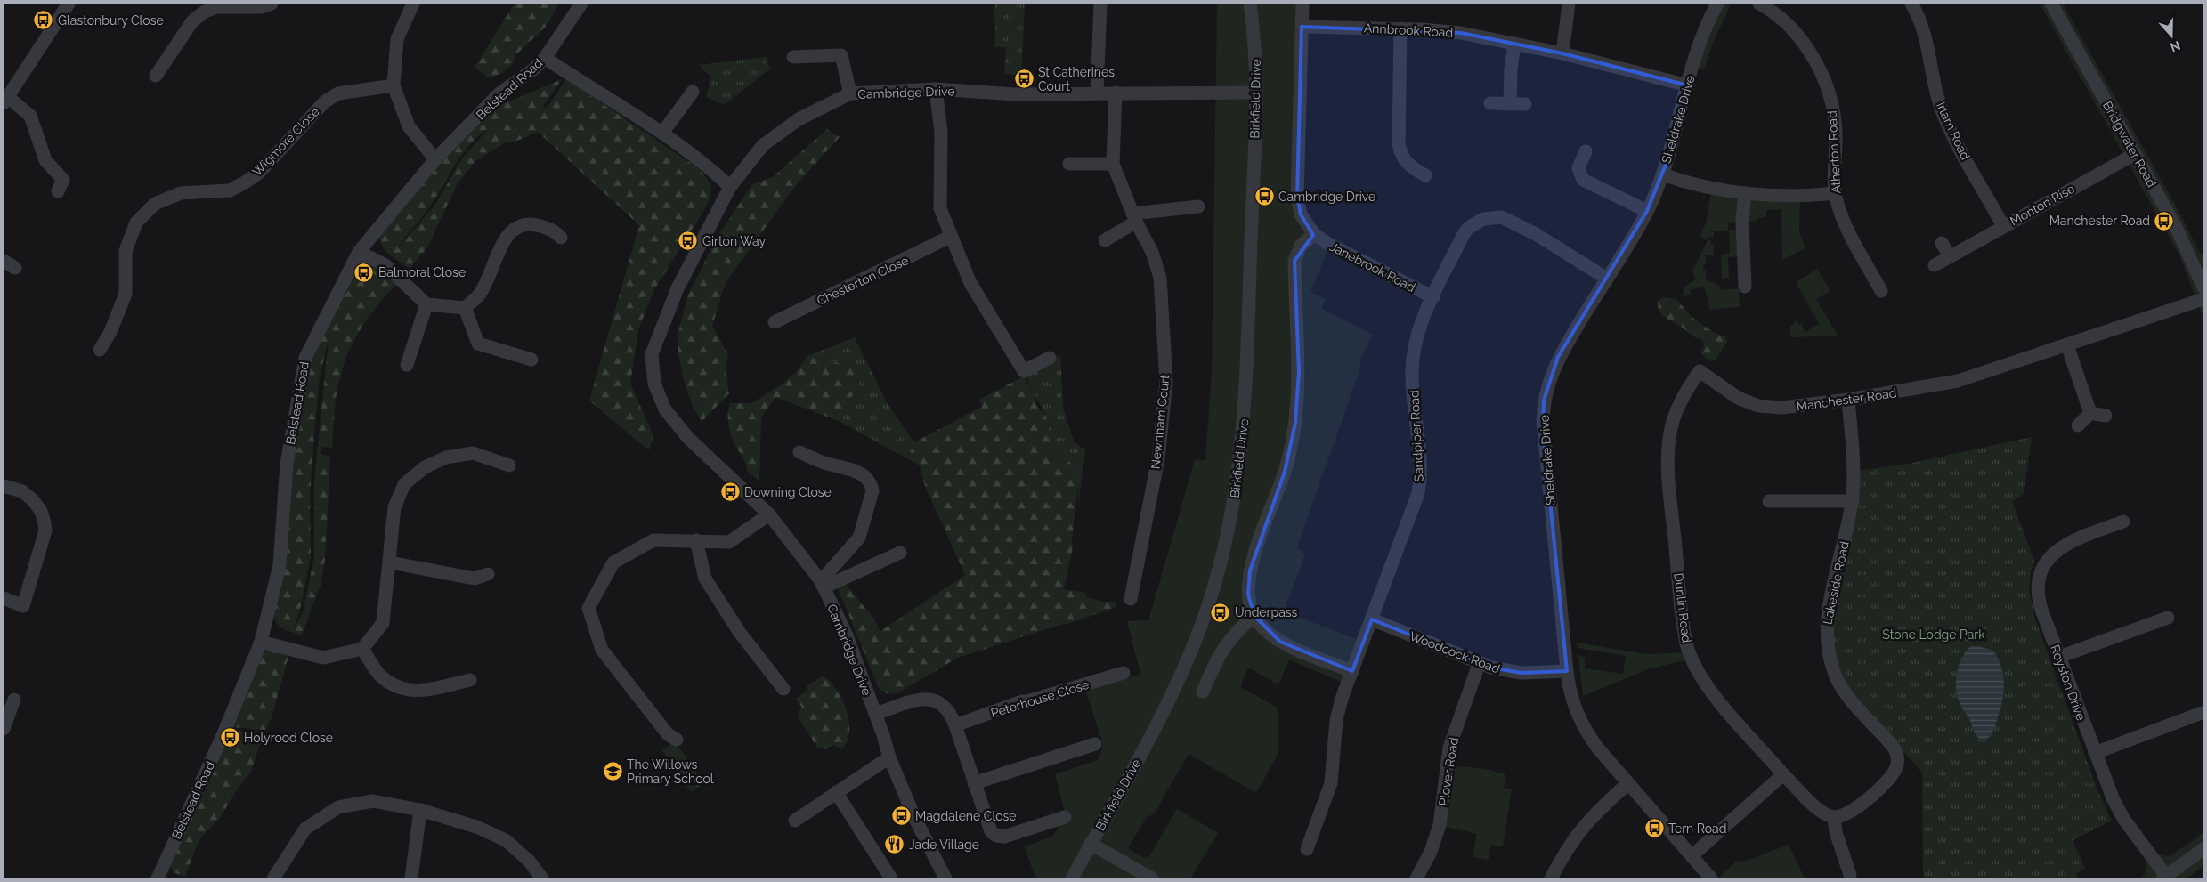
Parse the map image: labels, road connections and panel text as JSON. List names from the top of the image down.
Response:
{
  "streets": {
    "street": [
      "Annbrook Road",
      "Belstead Road",
      "Cambridge Drive",
      "Birkfield Drive",
      "Sheldrake Drive",
      "Irlam Road",
      "Wigmore Close",
      "Bridgwater Road",
      "Atherton Road",
      "Monton Rise",
      "Janebrook Road",
      "Chesterton Close",
      "Manchester Road",
      "Newnham Court",
      "Sandpiper Road",
      "Lakeside Road",
      "Dunlin Road",
      "Woodcock Road",
      "Royston Drive",
      "Peterhouse Close",
      "Plover Road"
    ]
  },
  "crossings": [
    ["Annbrook Road", "Sheldrake Drive"],
    ["Cambridge Drive", "Birkfield Drive"],
    ["Cambridge Drive", "Newnham Court"],
    ["Sheldrake Drive", "Sandpiper Road"],
    ["Sheldrake Drive", "Woodcock Road"],
    ["Irlam Road", "Monton Rise"],
    ["Bridgwater Road", "Monton Rise"],
    ["Janebrook Road", "Sandpiper Road"],
    ["Manchester Road", "Lakeside Road"],
    ["Manchester Road", "Dunlin Road"],
    ["Sandpiper Road", "Woodcock Road"],
    ["Woodcock Road", "Plover Road"]
  ],
  "parks": ["Stone Lodge Park"],
  "places": {
    "bus stop": [
      "Glastonbury Close",
      "St Catherines Court",
      "Cambridge Drive",
      "Manchester Road",
      "Girton Way",
      "Balmoral Close",
      "Downing Close",
      "Underpass",
      "Holyrood Close",
      "Magdalene Close",
      "Tern Road"
    ],
    "school or university": ["The Willows Primary School"],
    "restaurant": ["Jade Village"]
  },
  "north": "bottom"
}
